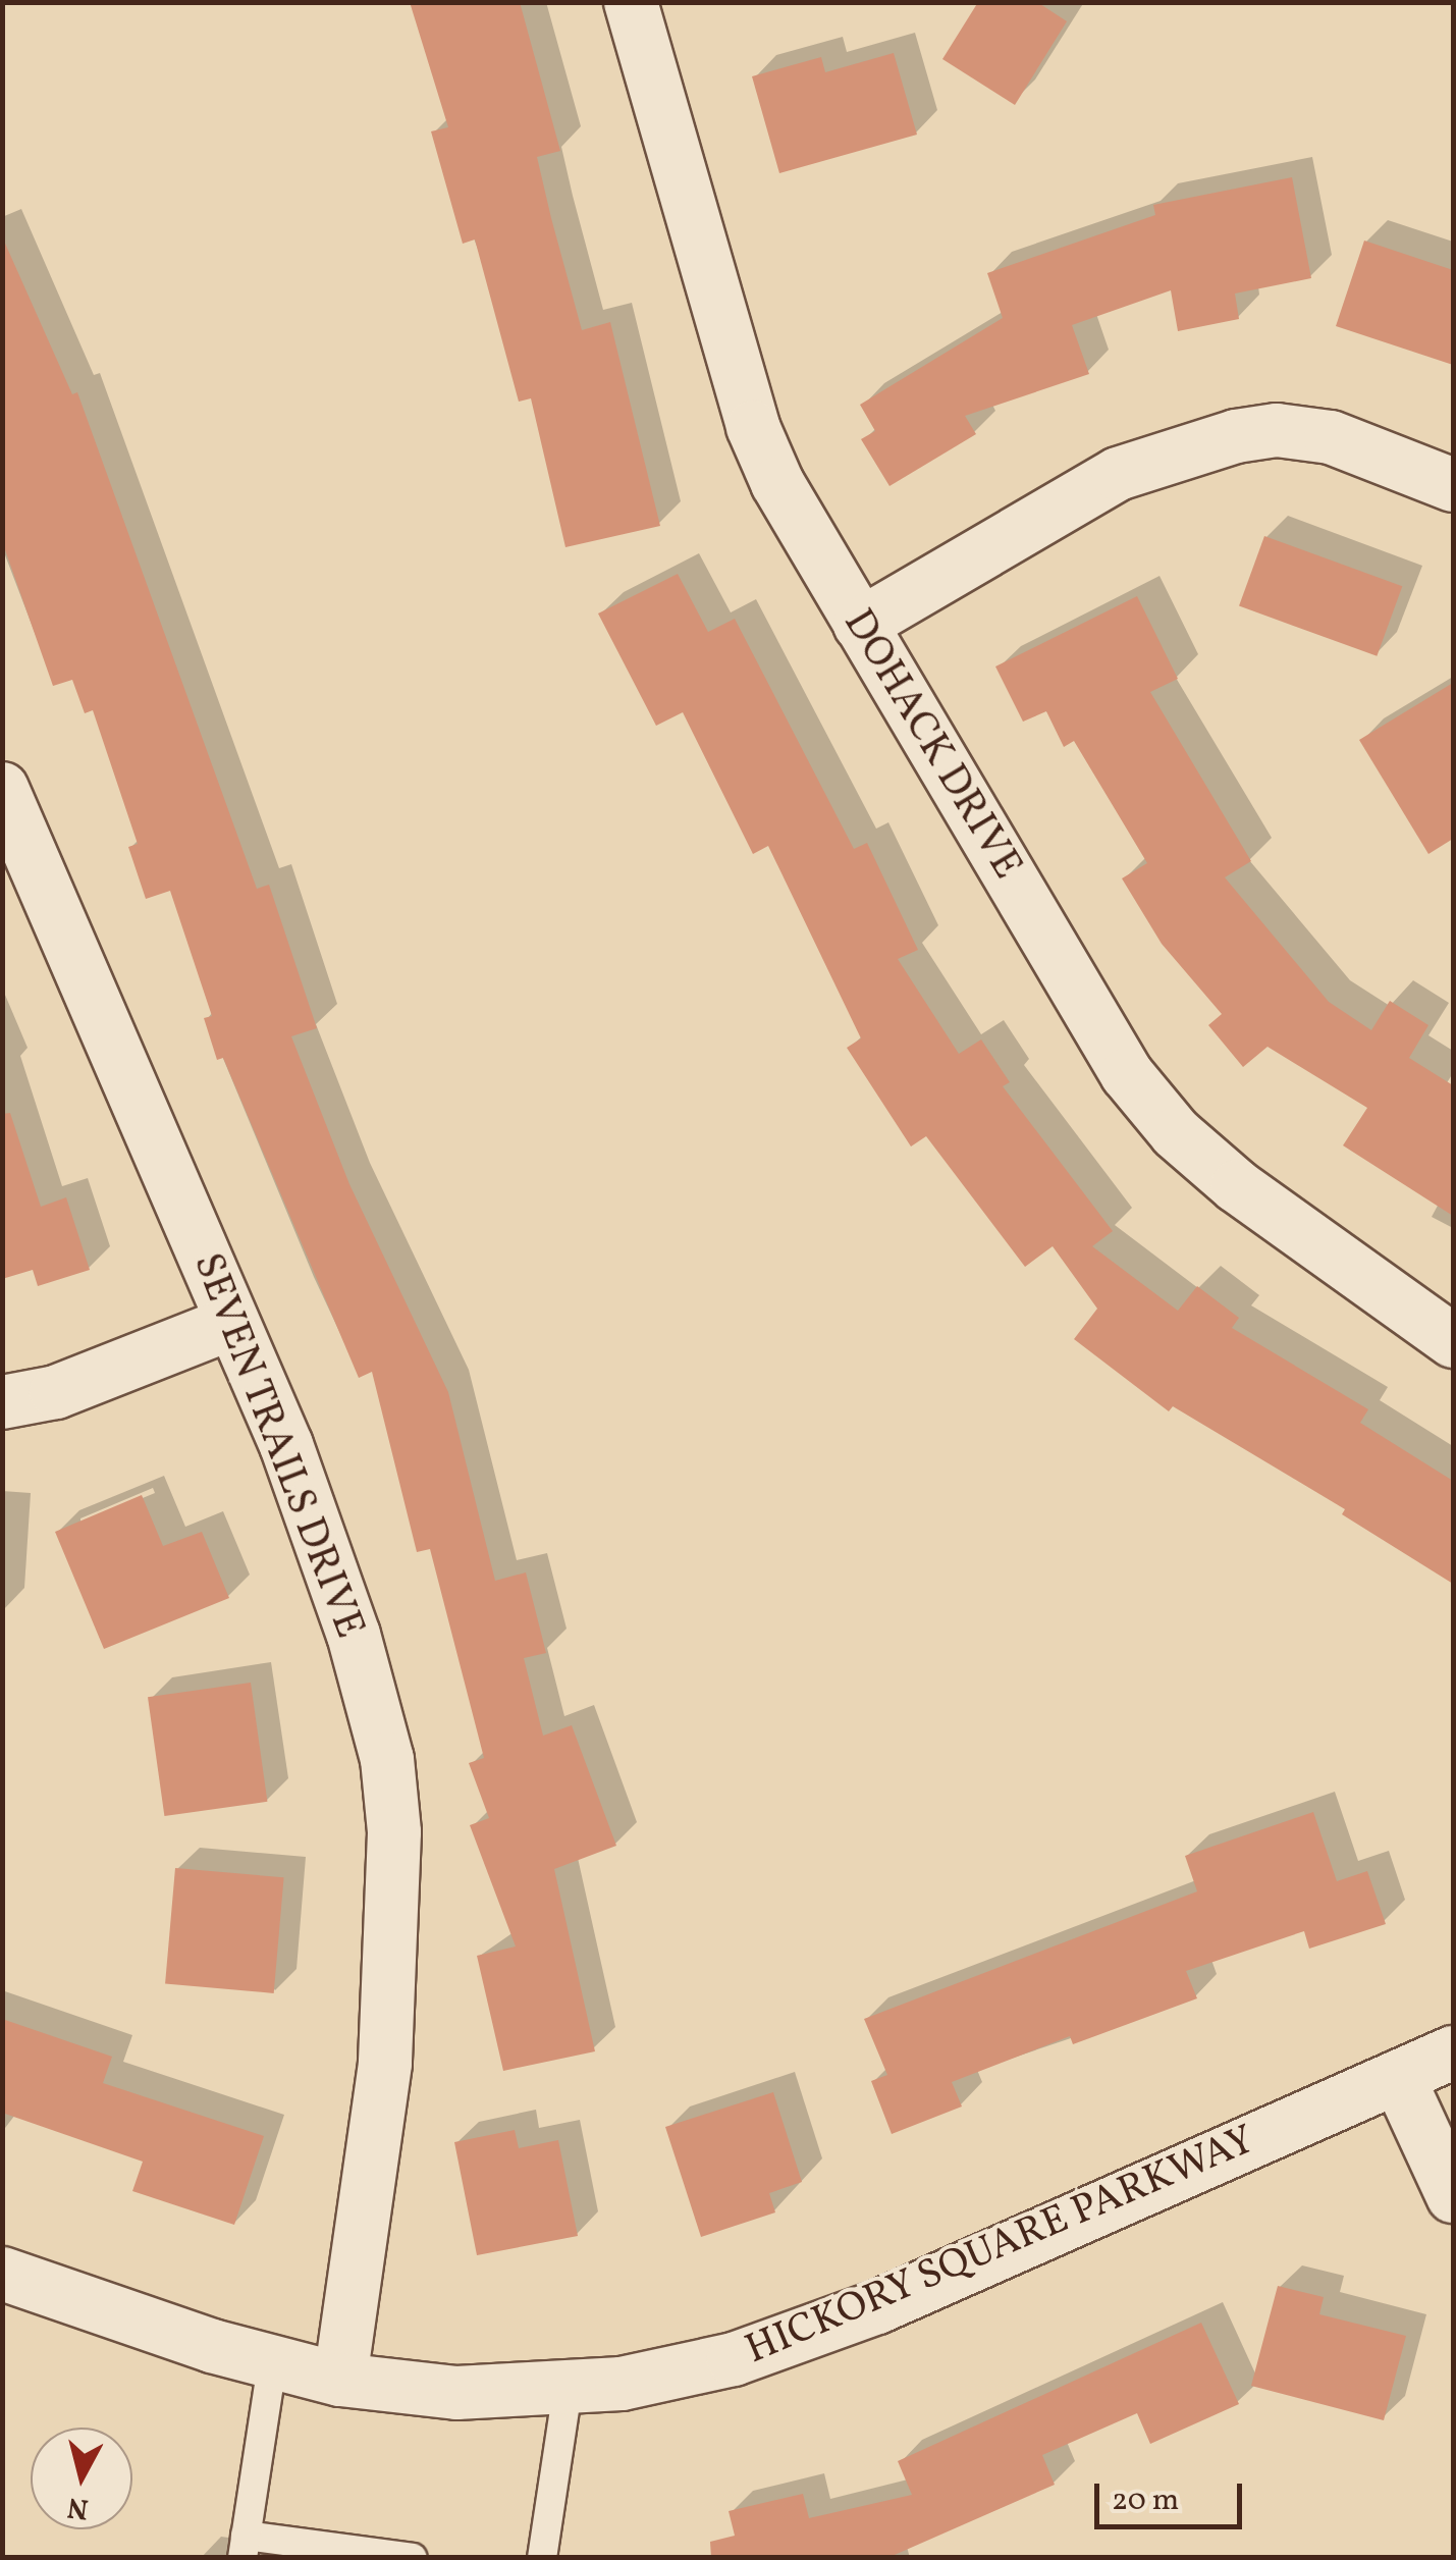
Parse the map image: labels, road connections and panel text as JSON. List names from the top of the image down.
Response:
{
  "streets": {
    "street": ["DOHACK DRIVE", "SEVEN TRAILS DRIVE", "HICKORY SQUARE PARKWAY"]
  },
  "crossings": [
    ["SEVEN TRAILS DRIVE", "HICKORY SQUARE PARKWAY"]
  ],
  "scale_bar": "20 m",
  "north": "bottom"
}
